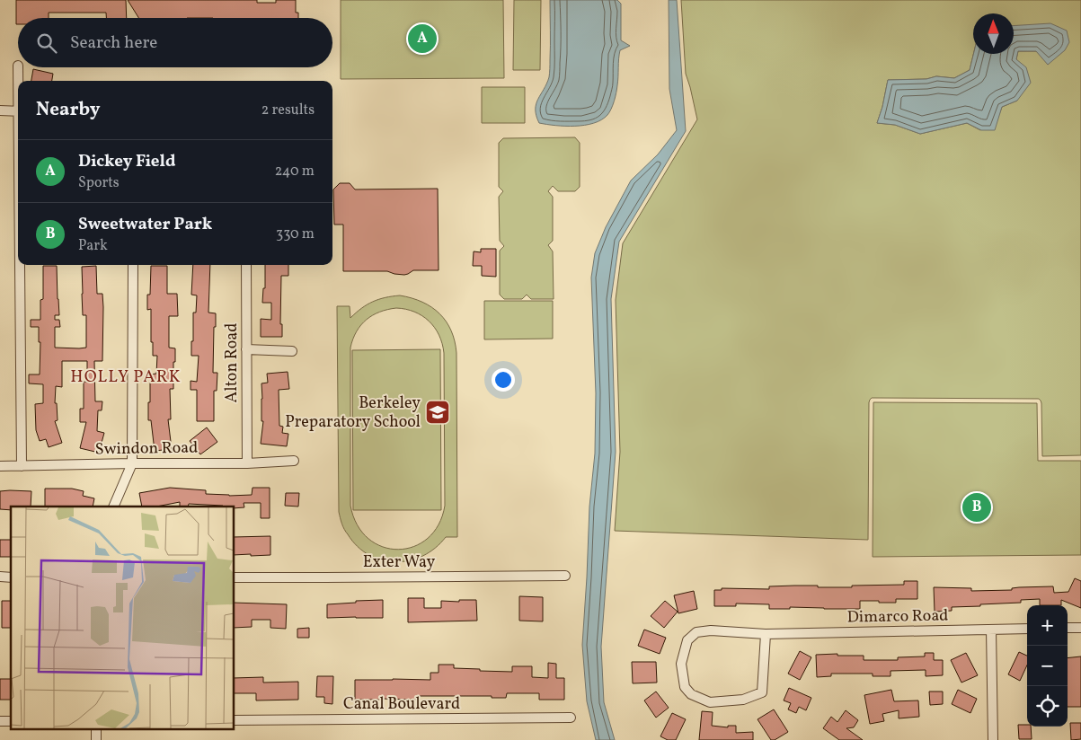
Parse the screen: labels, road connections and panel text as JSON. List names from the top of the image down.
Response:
{
  "streets": {
    "street": [
      "Alton Road",
      "Swindon Road",
      "Exter Way",
      "Dimarco Road",
      "Canal Boulevard"
    ]
  },
  "crossings": [
    ["Alton Road", "Swindon Road"]
  ],
  "districts": ["HOLLY PARK"],
  "places": {
    "school or university": ["Berkeley Preparatory School"]
  },
  "north": "top",
  "page": {
    "search": "Search here",
    "pins": ["A", "B"],
    "heading": ["Nearby", "2 results"],
    "list": [
      {
        "mark": "A",
        "name": "Dickey Field",
        "note": "Sports",
        "value": "240 m"
      },
      {
        "mark": "B",
        "name": "Sweetwater Park",
        "note": "Park",
        "value": "330 m"
      }
    ],
    "map_buttons": ["+", "−"]
  }
}
